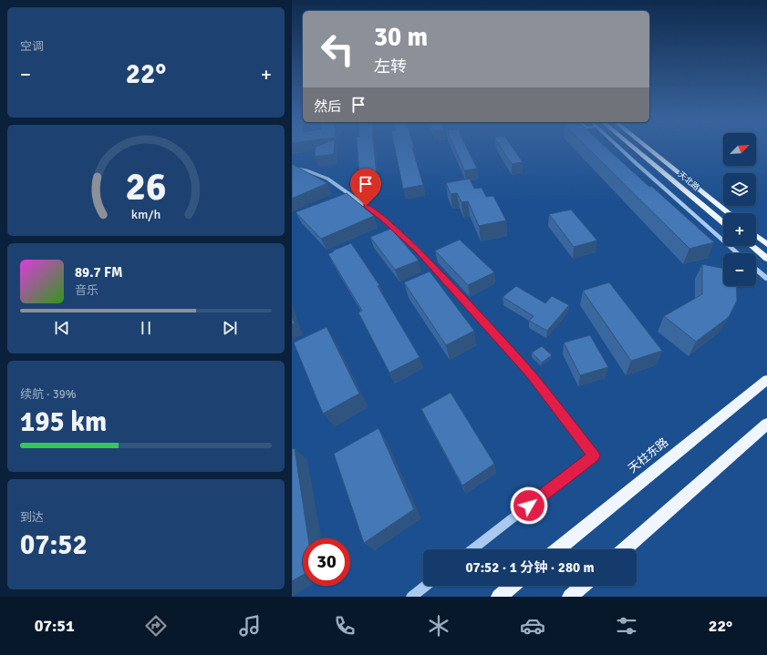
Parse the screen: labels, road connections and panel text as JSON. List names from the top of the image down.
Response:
{
  "streets": {
    "main road": ["天北路", "天柱东路"]
  },
  "north": "top right",
  "page": {
    "tile": [
      "空调",
      ["续航 · 39%", "195 km"],
      ["到达", "07:52"]
    ],
    "turn": ["30 m", "左转"],
    "heat": ["−", "22°", "+"],
    "then": "然后",
    "map_buttons": ["+", "−"],
    "song": ["89.7 FM", "音乐"],
    "limit": "30",
    "trip": "07:52 · 1 分钟 · 280 m",
    "tabs": ["07:51", "22°"],
    "gauge": ["26", "km/h"]
  }
}
